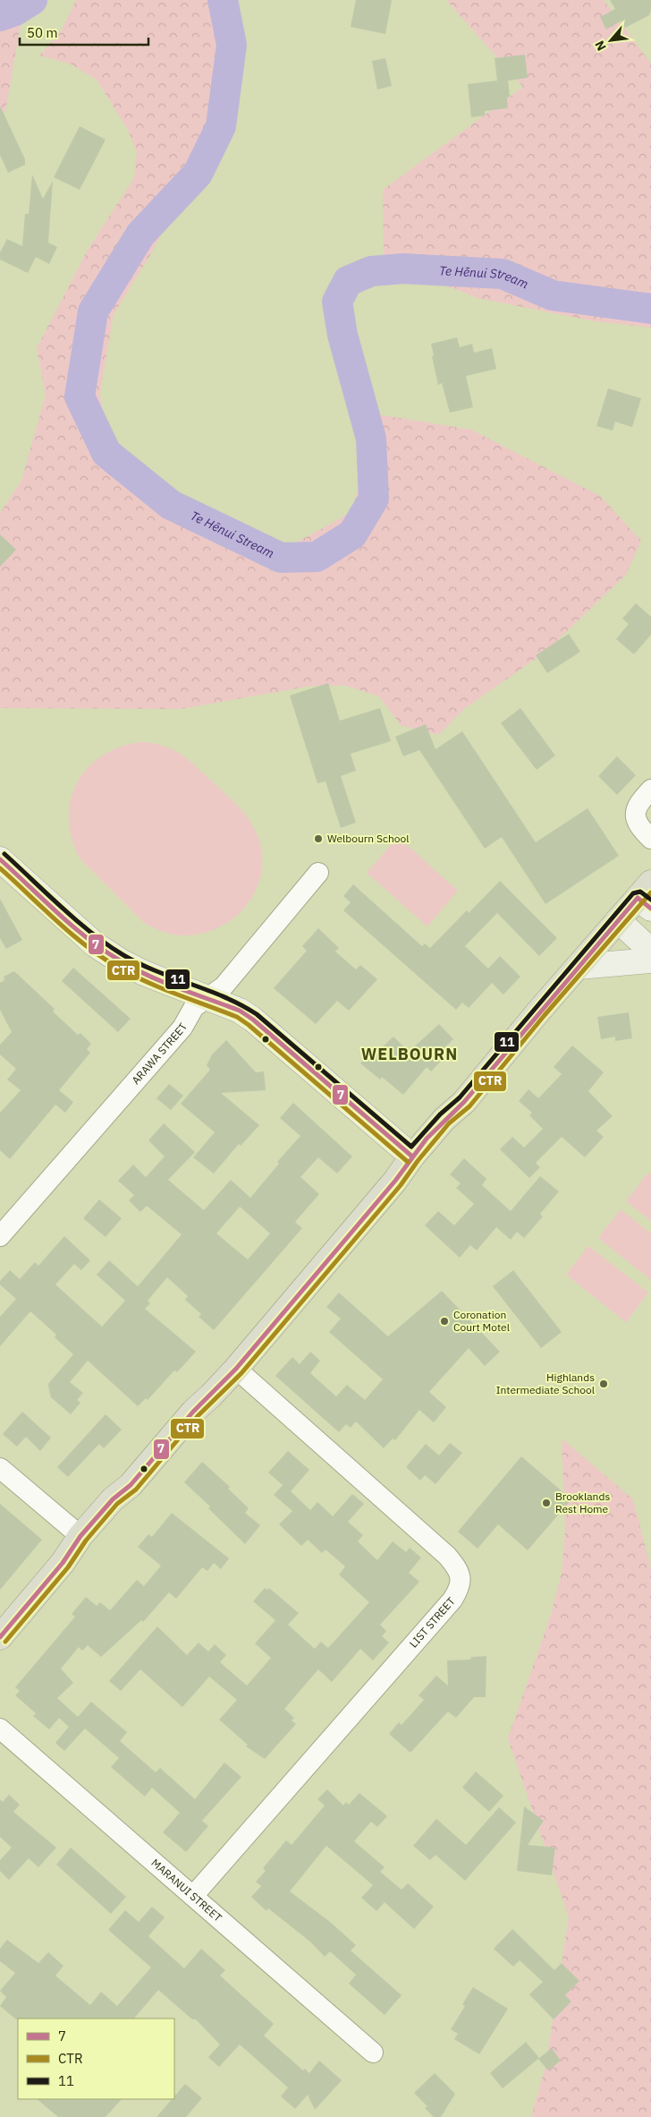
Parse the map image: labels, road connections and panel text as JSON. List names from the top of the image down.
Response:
{
  "streets": {
    "street": ["ARAWA STREET", "LIST STREET", "MARANUI STREET"]
  },
  "crossings": [
    ["LIST STREET", "MARANUI STREET"]
  ],
  "districts": ["WELBOURN"],
  "water": ["Te Hēnui Stream"],
  "places": [
    "Welbourn School",
    "Coronation Court Motel",
    "Highlands Intermediate School",
    "Brooklands Rest Home"
  ],
  "lines": ["transit line 11", "transit line 7", "transit line CTR"],
  "legend": ["7", "CTR", "11"],
  "scale_bar": "50 m",
  "north": "bottom left"
}
